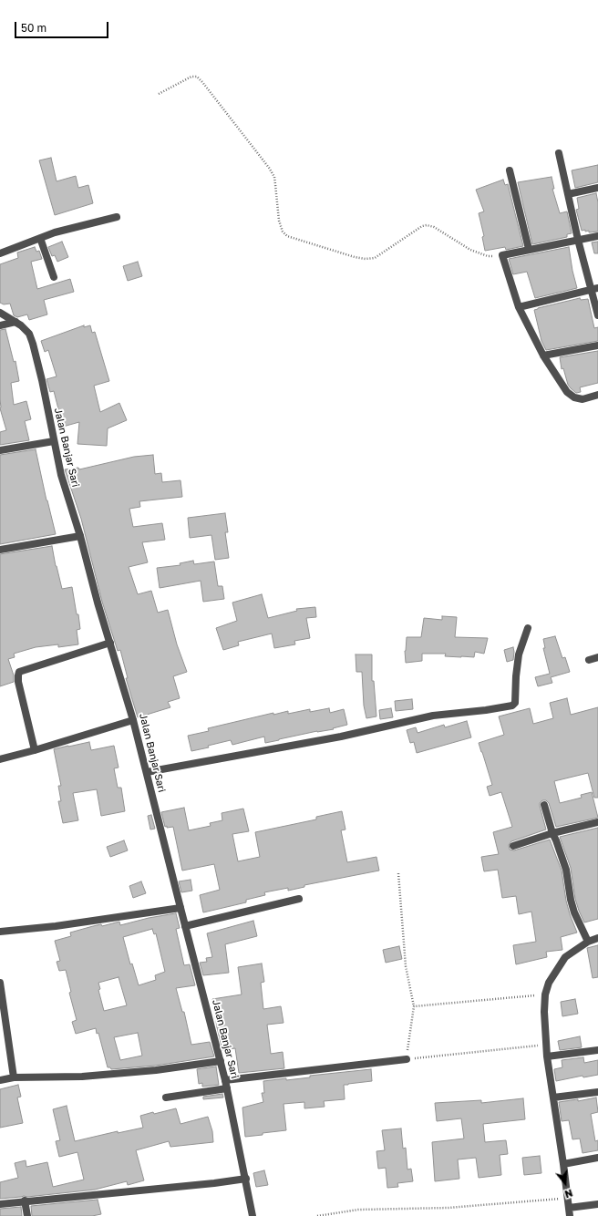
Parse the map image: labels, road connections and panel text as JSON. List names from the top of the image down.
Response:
{
  "streets": {
    "street": ["Jalan Banjar Sari"]
  },
  "scale_bar": "50 m",
  "north": "bottom"
}
